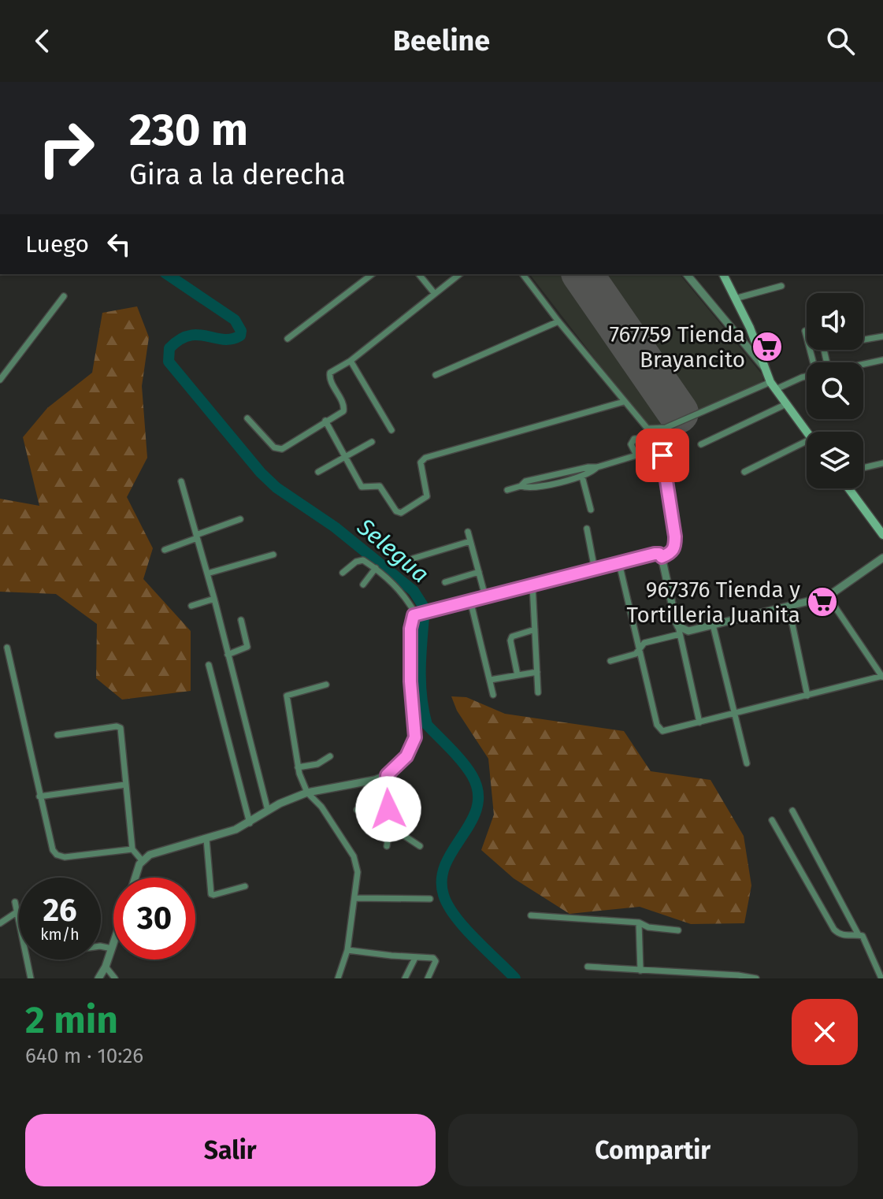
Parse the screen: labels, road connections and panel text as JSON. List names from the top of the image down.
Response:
{
  "water": ["Selegua"],
  "places": {
    "supermarket": ["767759 Tienda Brayancito", "967376 Tienda y Tortilleria Juanita"]
  },
  "page": {
    "header": "Beeline",
    "turn": ["230 m", "Gira a la derecha"],
    "then": "Luego",
    "speed": "26 km/h",
    "limit": "30",
    "heading": ["2 min", "640 m · 10:26"],
    "buttons": ["Salir", "Compartir"]
  }
}
